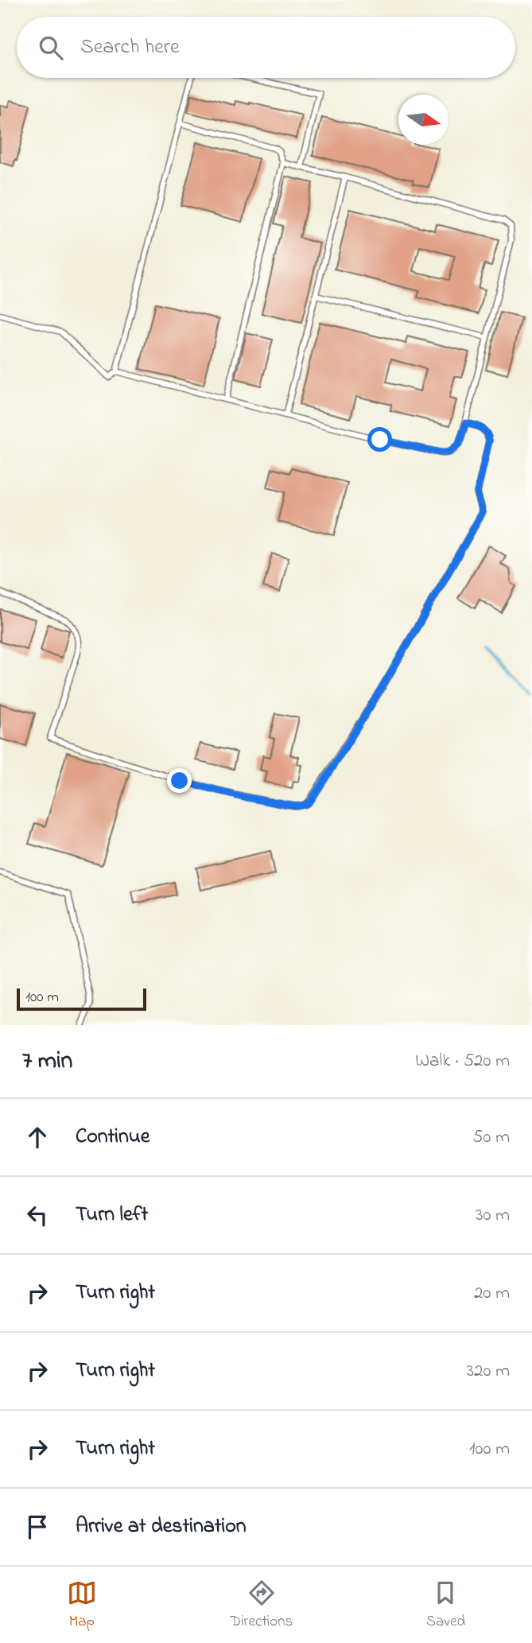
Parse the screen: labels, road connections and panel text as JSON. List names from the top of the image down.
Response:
{
  "scale_bar": "100 m",
  "north": "right",
  "page": {
    "search": "Search here",
    "scale": "100 m",
    "heading": ["7 min", "Walk · 520 m"],
    "list": [
      ["Continue", "50 m"],
      ["Turn left", "30 m"],
      ["Turn right", "20 m"],
      ["Turn right", "320 m"],
      ["Turn right", "100 m"],
      "Arrive at destination"
    ],
    "nav": ["Map", "Directions", "Saved"]
  }
}
